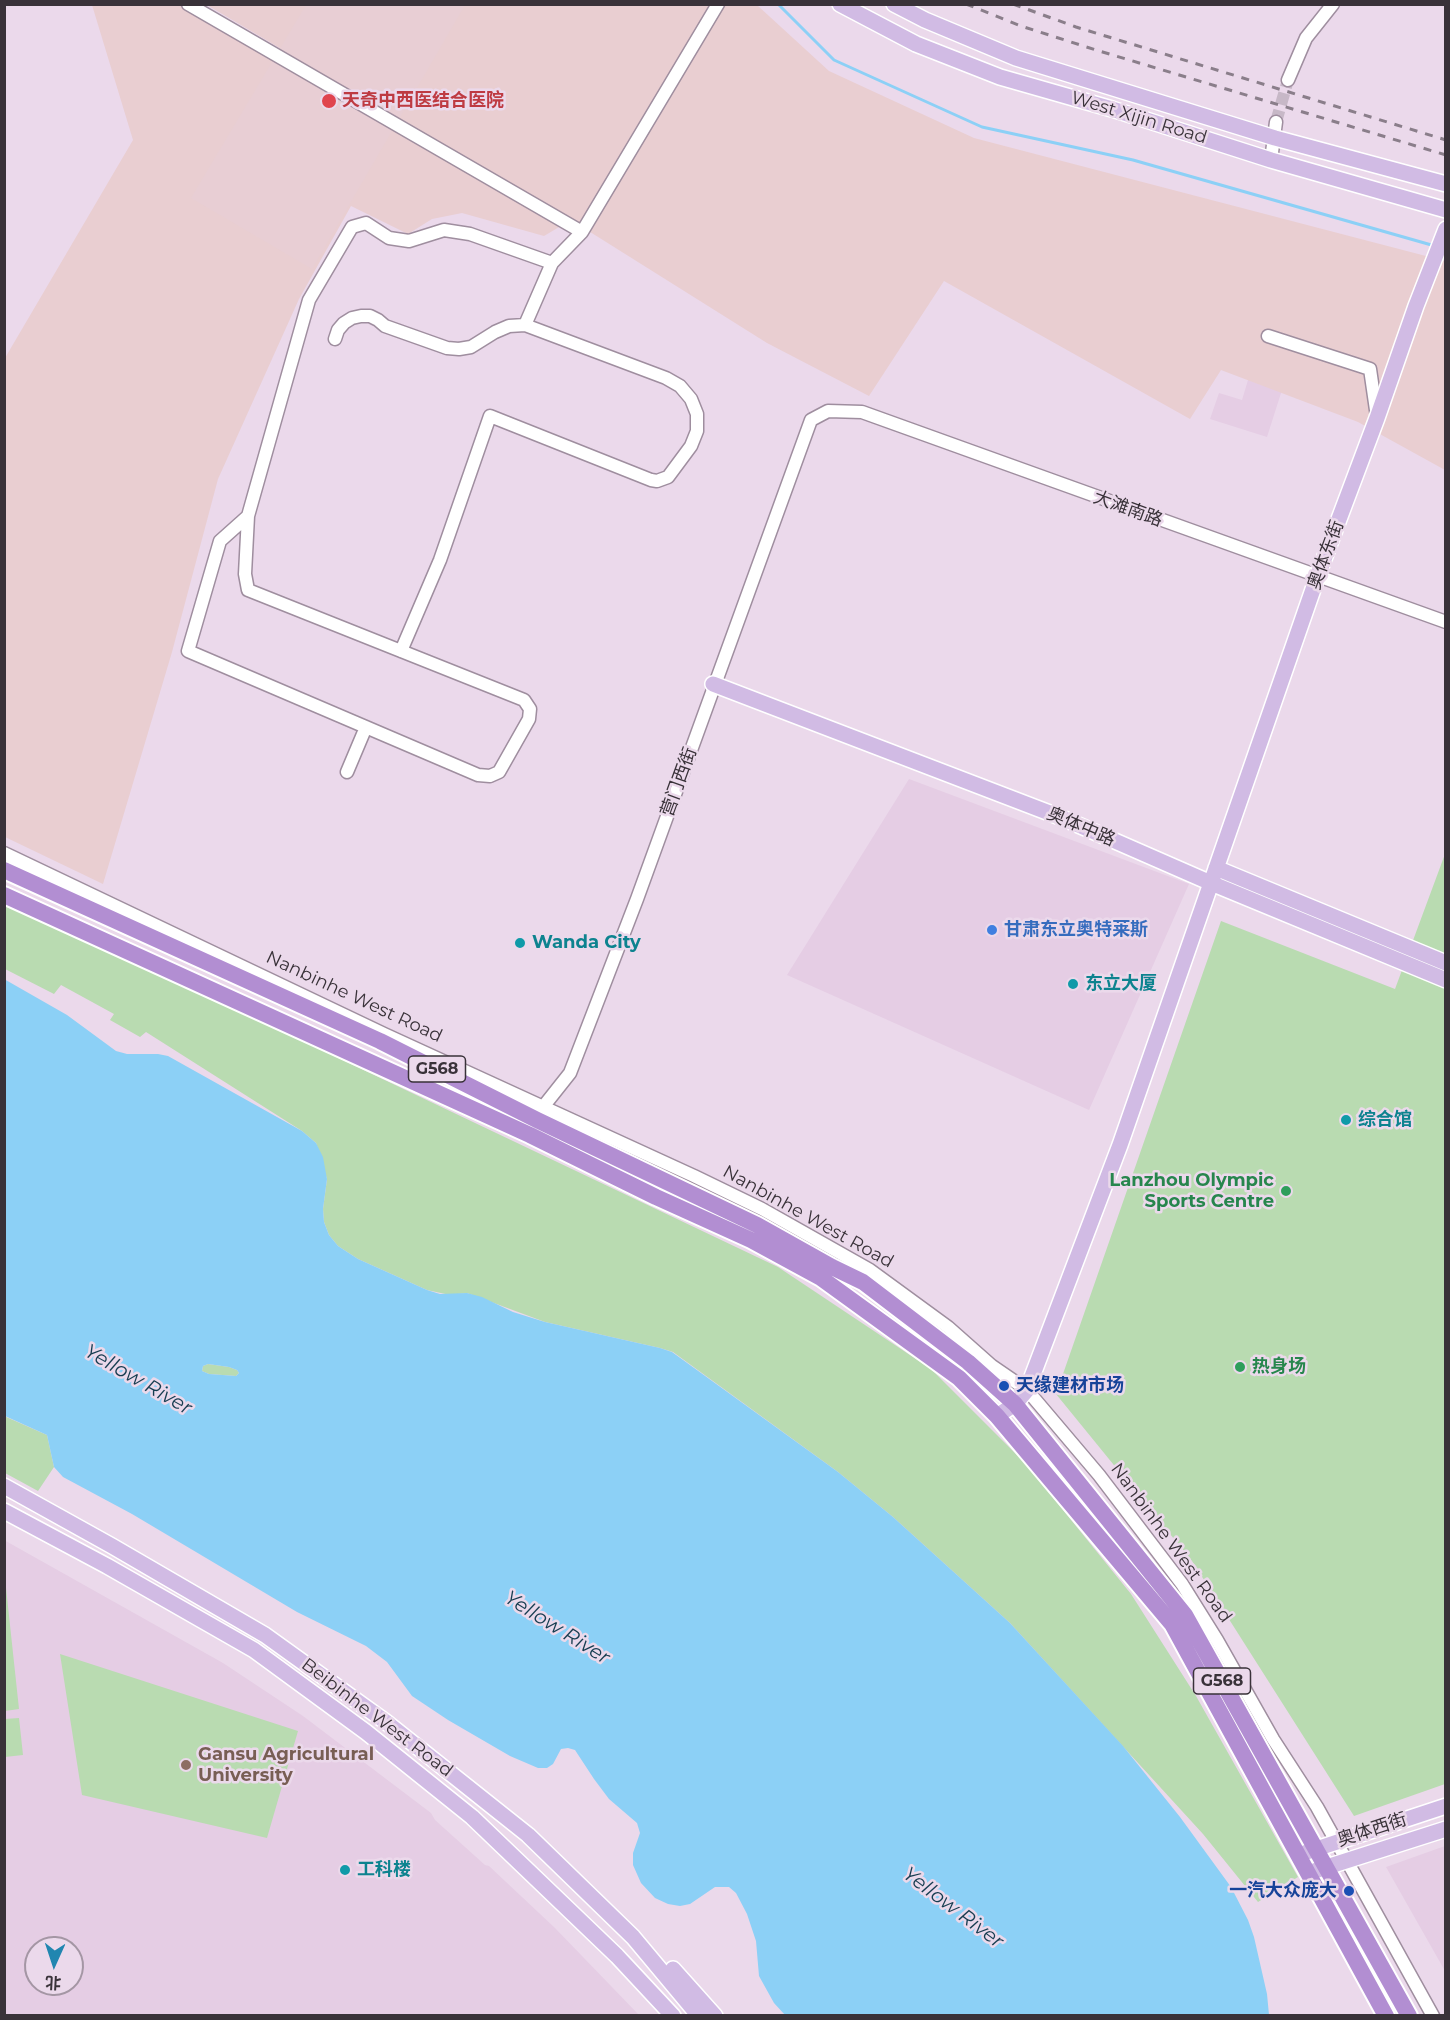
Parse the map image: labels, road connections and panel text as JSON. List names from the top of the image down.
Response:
{
  "streets": {
    "highway": ["Nanbinhe West Road", "G568"],
    "main road": [
      "West Xijin Road",
      "奥体东街",
      "奥体中路",
      "Beibinhe West Road",
      "奥体西街"
    ],
    "street": ["大滩南路", "营门西街"]
  },
  "crossings": [
    ["大滩南路", "奥体东街"],
    ["大滩南路", "营门西街"],
    ["奥体东街", "奥体中路"],
    ["奥体东街", "Nanbinhe West Road"],
    ["营门西街", "奥体中路"],
    ["营门西街", "Nanbinhe West Road"],
    ["Nanbinhe West Road", "奥体西街"]
  ],
  "water": ["Yellow River"],
  "places": [
    "天奇中西医结合医院",
    "甘肃东立奥特莱斯",
    "Wanda City",
    "东立大厦",
    "综合馆",
    "Lanzhou Olympic Sports Centre",
    "热身场",
    "天缘建材市场",
    "Gansu Agricultural University",
    "工科楼",
    "一汽大众庞大"
  ],
  "north": "bottom"
}
